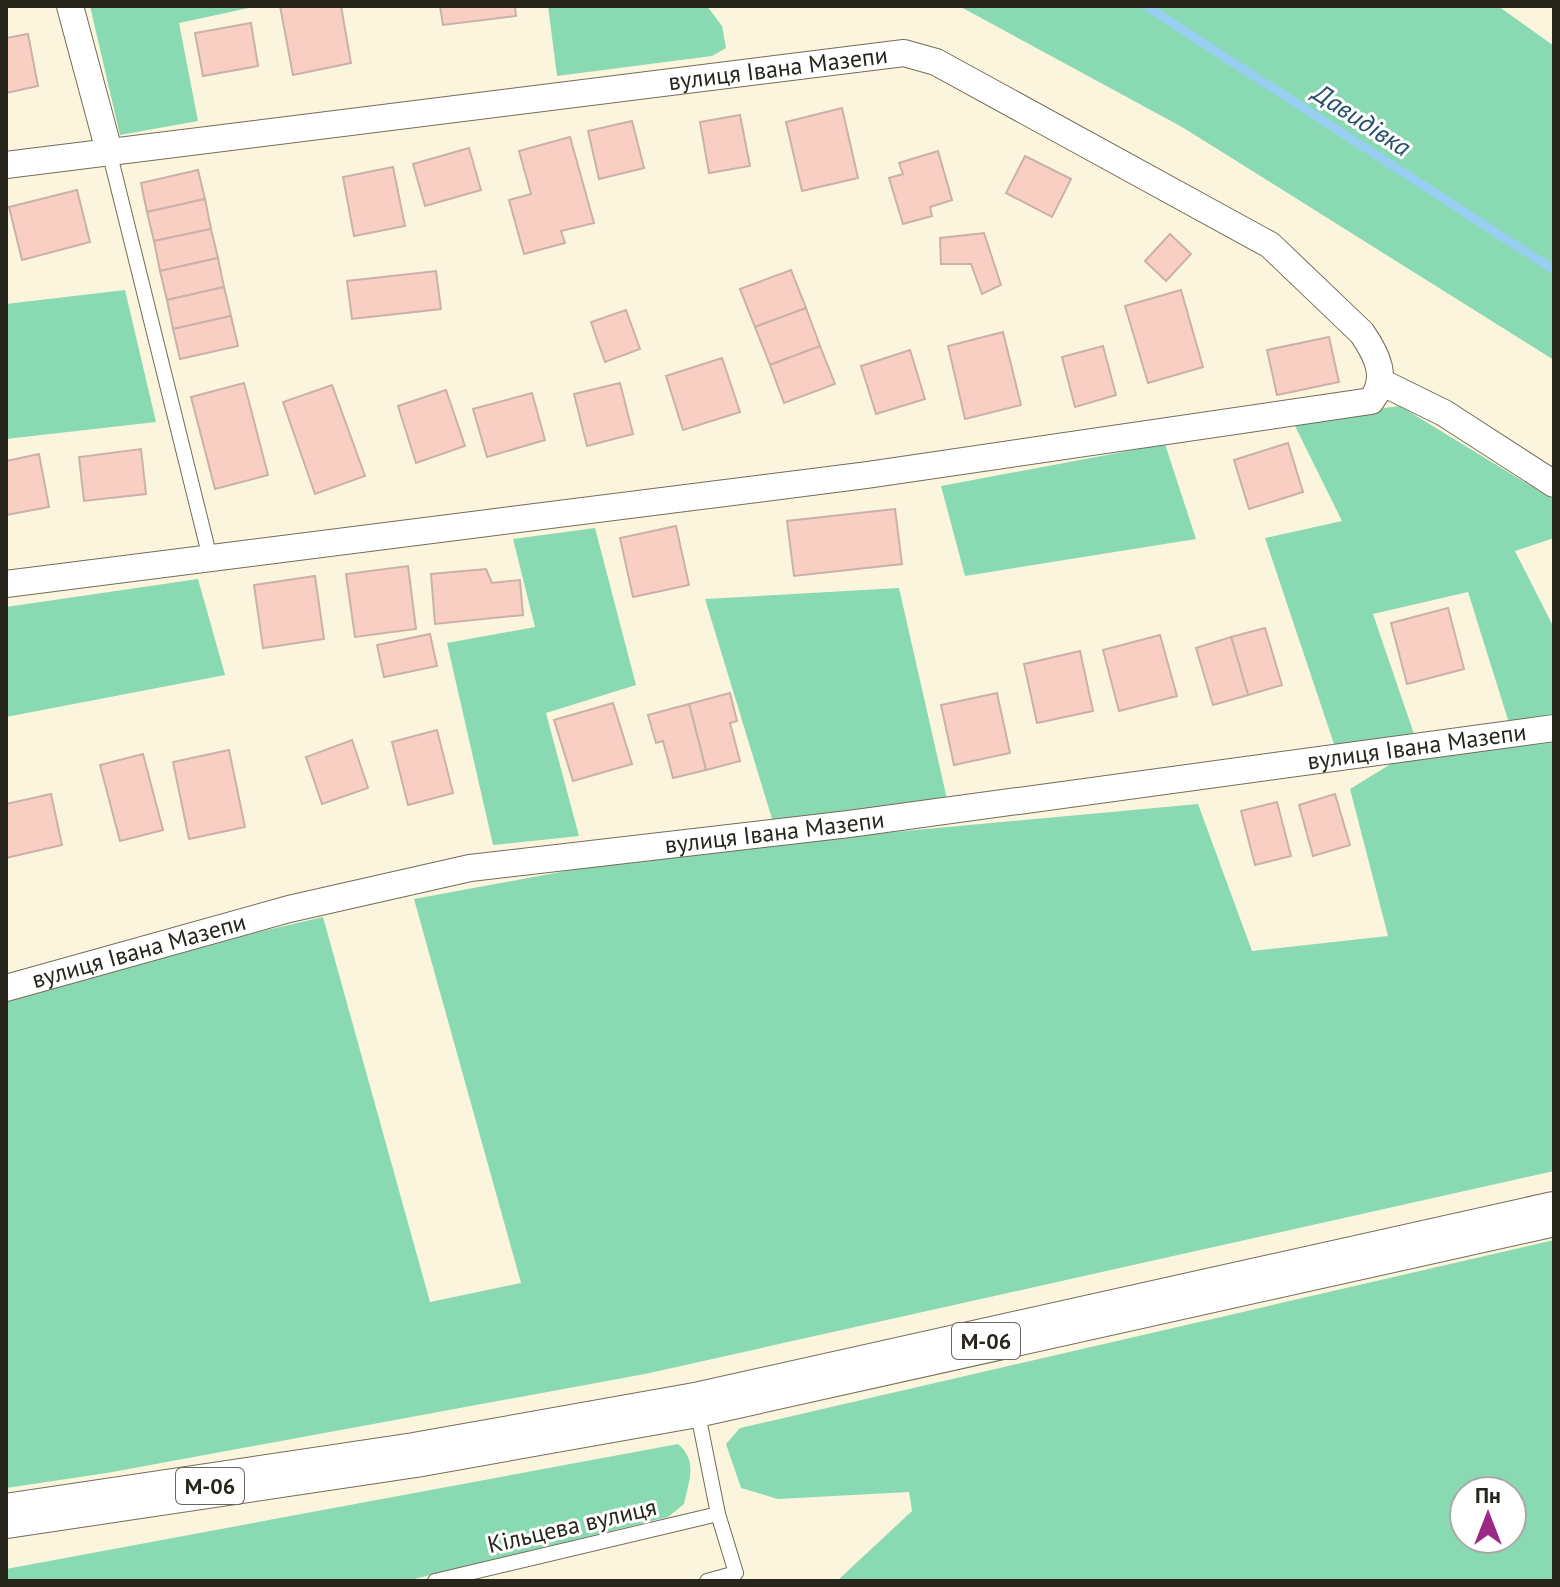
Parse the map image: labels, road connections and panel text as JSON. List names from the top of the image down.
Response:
{
  "streets": {
    "highway": ["М-06"],
    "street": ["вулиця Івана Мазепи"],
    "lane": ["Кільцева вулиця"]
  },
  "water": ["Давидівка"],
  "north": "top"
}
